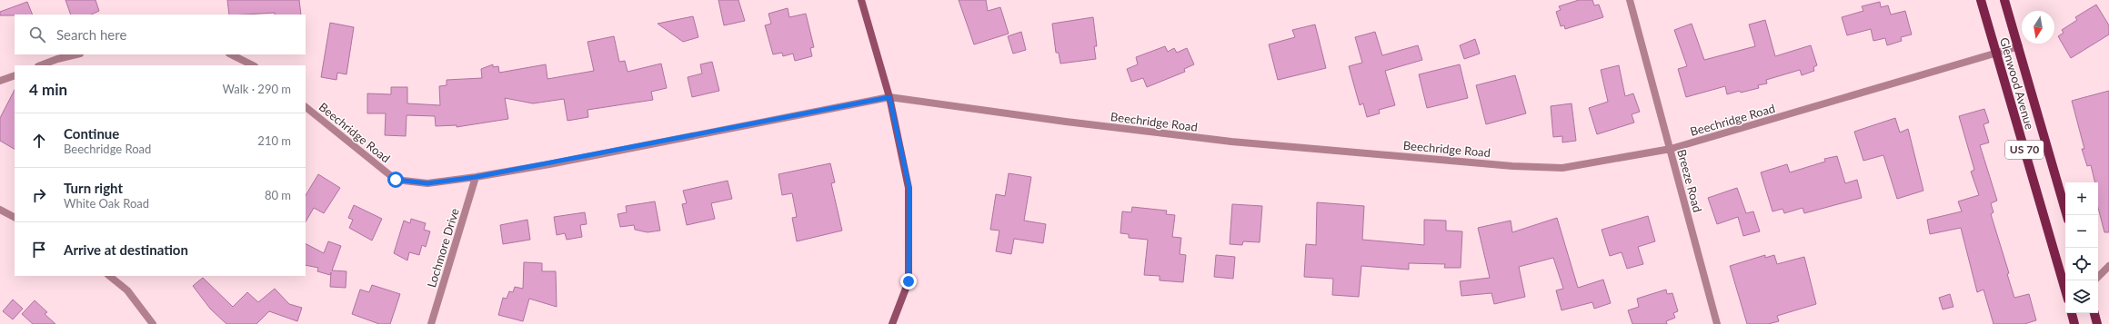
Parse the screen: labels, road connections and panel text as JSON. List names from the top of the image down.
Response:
{
  "streets": {
    "main road": ["Glenwood Avenue", "US 70"],
    "street": ["Beechridge Road", "Breeze Road", "Lochmore Drive"]
  },
  "crossings": [
    ["Glenwood Avenue", "Beechridge Road"],
    ["Beechridge Road", "Breeze Road"],
    ["Beechridge Road", "Lochmore Drive"]
  ],
  "north": "bottom",
  "page": {
    "search": "Search here",
    "heading": ["4 min", "Walk · 290 m"],
    "list": [
      ["Continue", "Beechridge Road", "210 m"],
      ["Turn right", "White Oak Road", "80 m"],
      "Arrive at destination"
    ],
    "map_buttons": ["+", "−"]
  }
}
